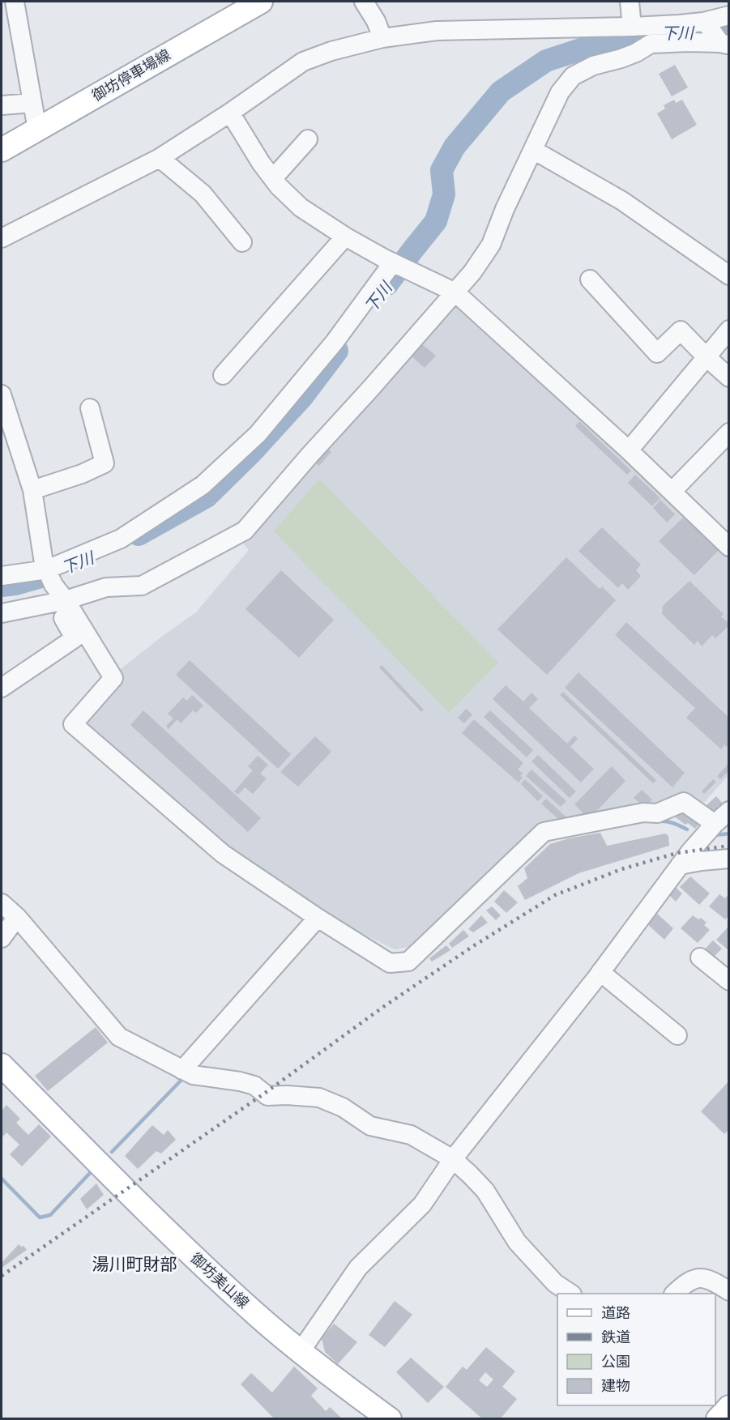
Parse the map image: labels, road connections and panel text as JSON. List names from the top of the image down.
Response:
{
  "streets": {
    "main road": ["御坊停車場線", "御坊美山線"]
  },
  "districts": ["湯川町財部"],
  "water": ["下川"],
  "legend": [
    "道路",
    "鉄道",
    "公園",
    "建物"
  ]
}
